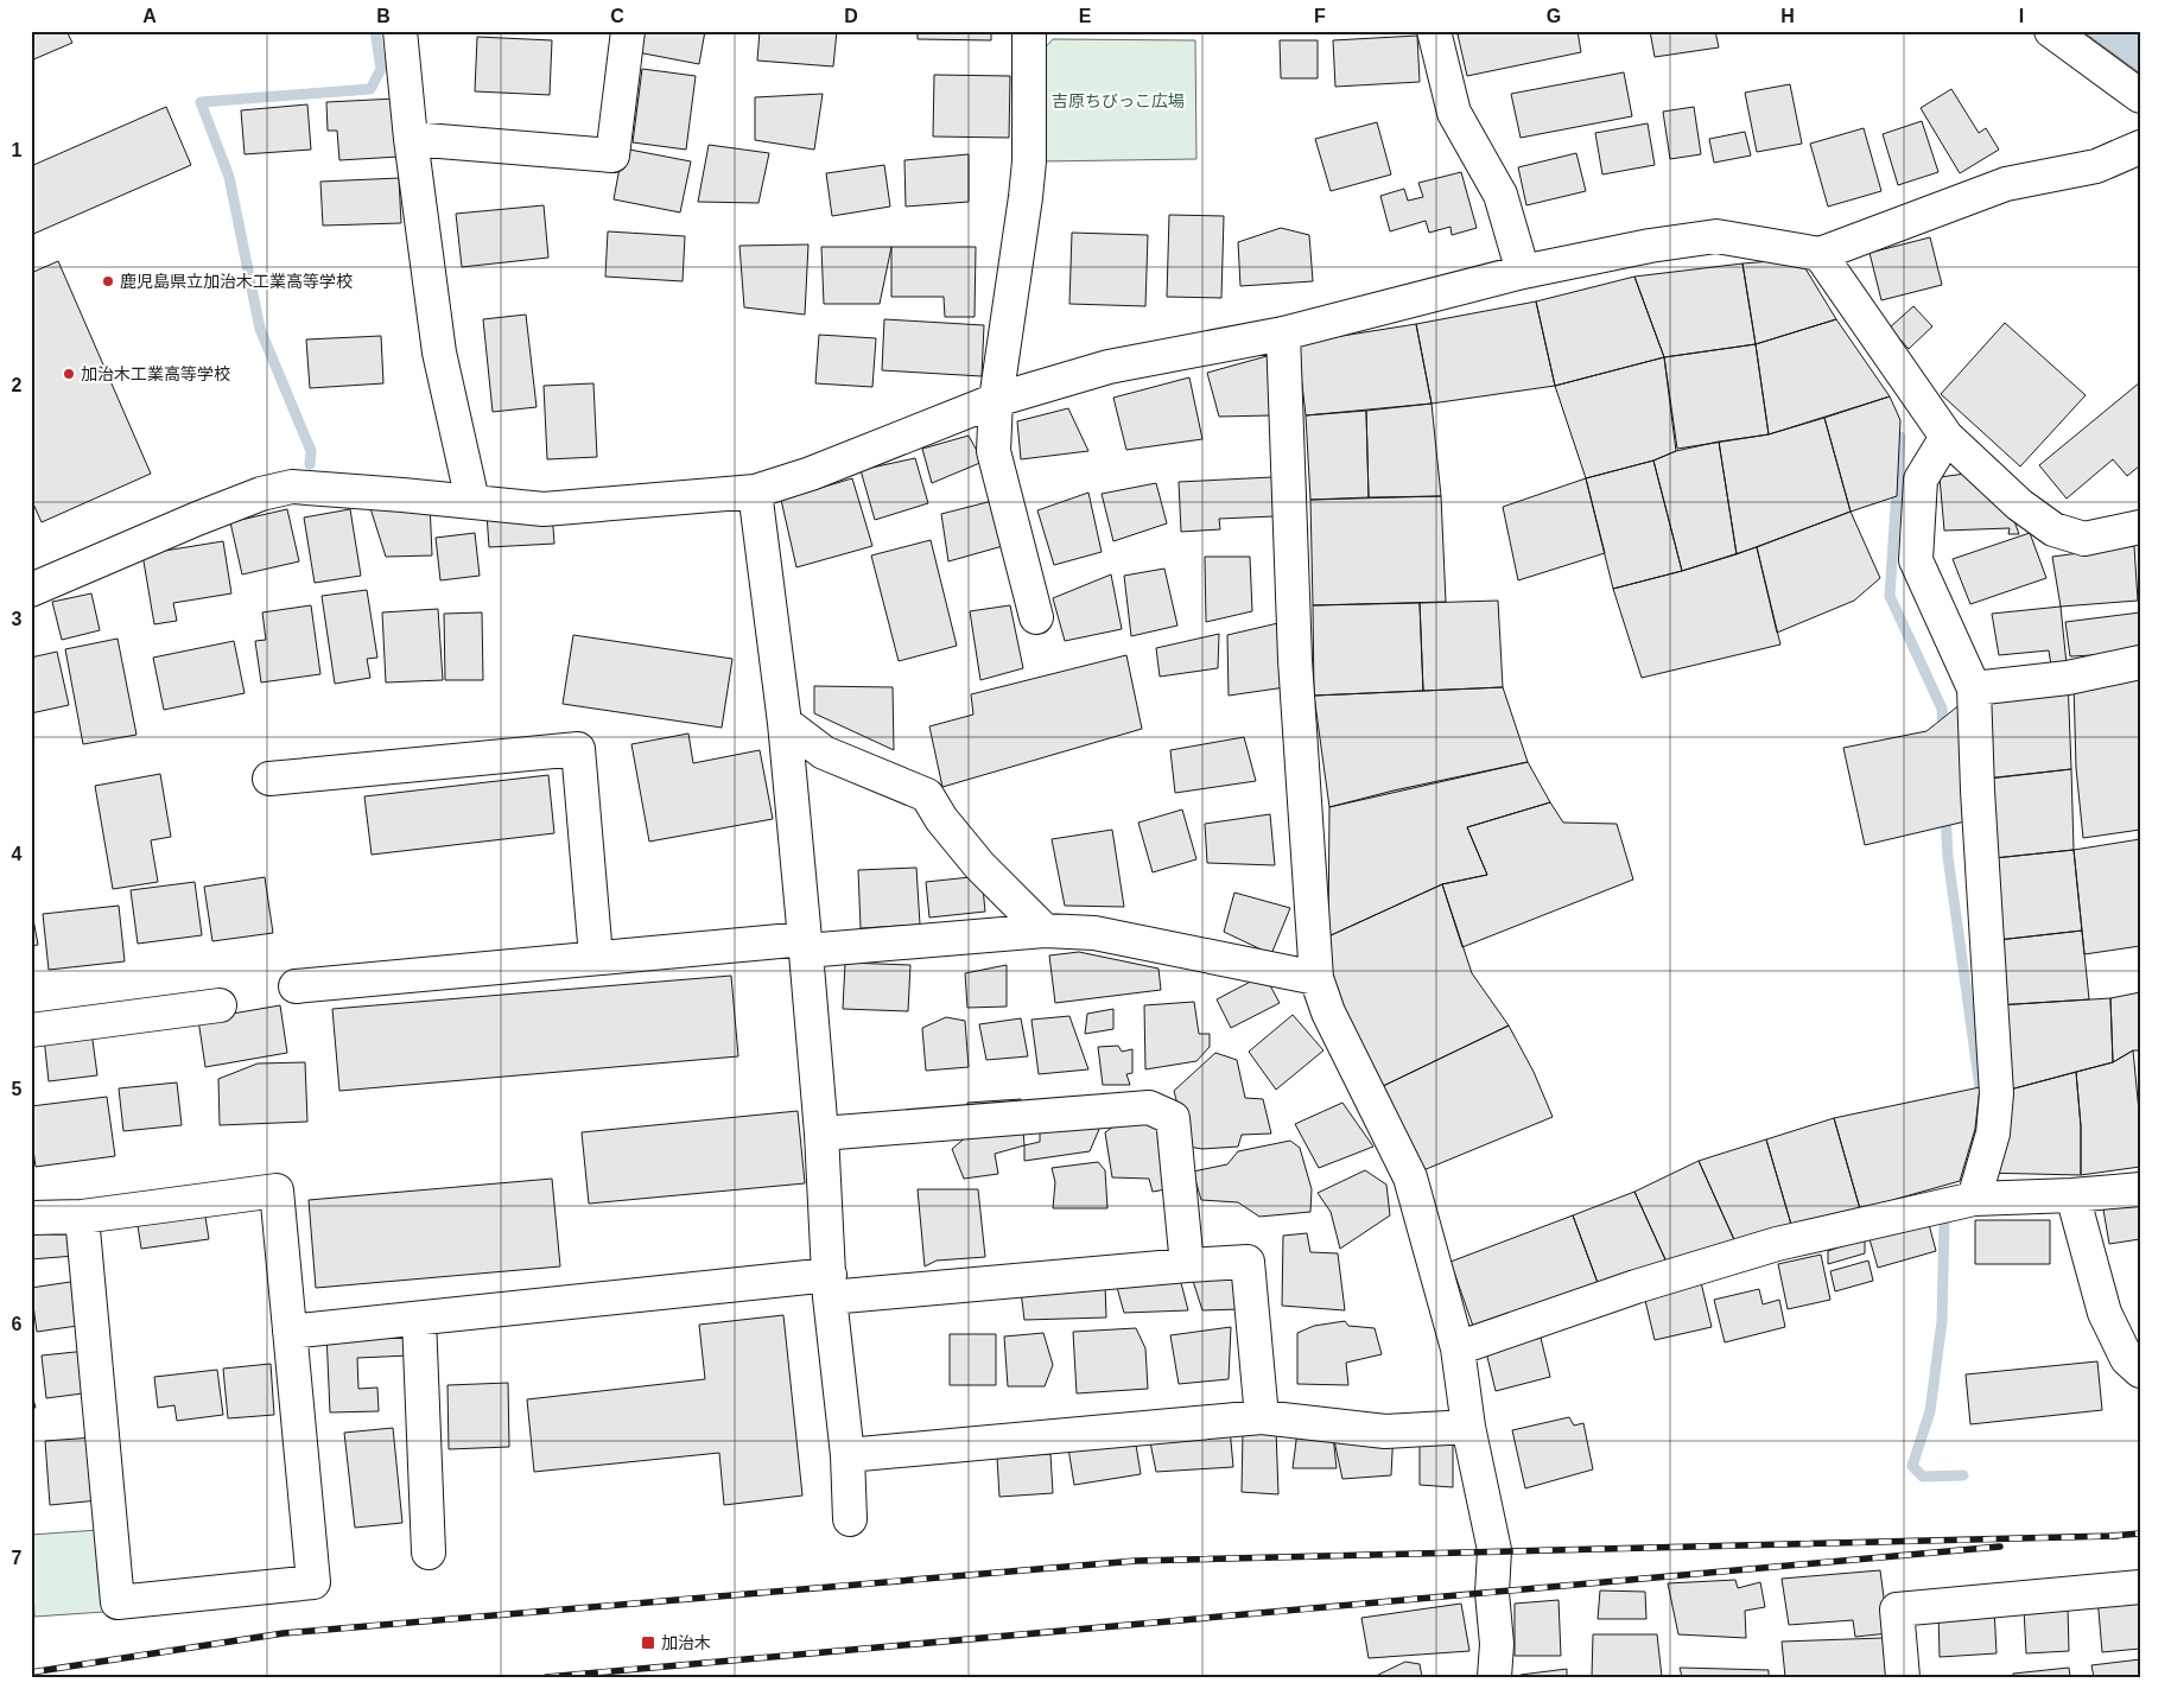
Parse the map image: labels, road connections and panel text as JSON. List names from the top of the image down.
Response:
{
  "parks": ["吉原ちびっこ広場"],
  "places": {
    "other": ["鹿児島県立加治木工業高等学校", "加治木工業高等学校"],
    "transit": ["加治木"]
  },
  "grid": {
    "columns": [
      "A",
      "B",
      "C",
      "D",
      "E",
      "F",
      "G",
      "H",
      "I"
    ],
    "rows": [
      "1",
      "2",
      "3",
      "4",
      "5",
      "6",
      "7"
    ]
  }
}
